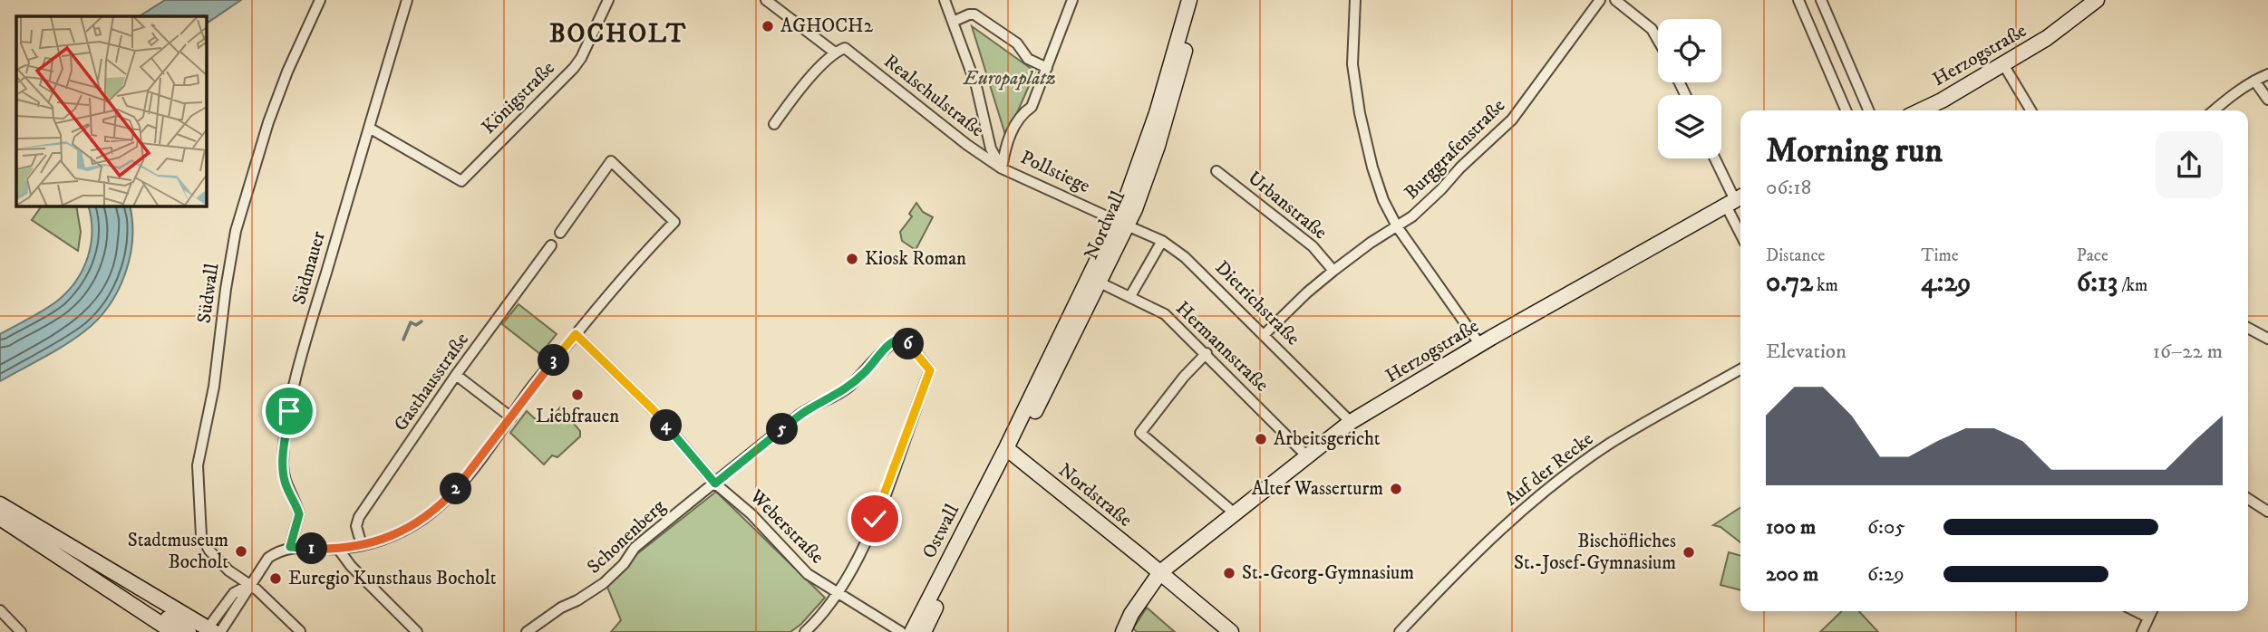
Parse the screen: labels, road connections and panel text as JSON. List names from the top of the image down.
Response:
{
  "streets": {
    "main road": [
      "Herzogstraße",
      "Nordwall",
      "Nordstraße",
      "Ostwall"
    ],
    "street": [
      "Realschulstraße",
      "Königstraße",
      "Burggrafenstraße",
      "Pollstiege",
      "Urbanstraße",
      "Südmauer",
      "Südwall",
      "Dietrichstraße",
      "Hermannstraße",
      "Gasthausstraße",
      "Auf der Recke",
      "Weberstraße",
      "Schonenberg"
    ]
  },
  "crossings": [
    ["Herzogstraße", "Dietrichstraße"],
    ["Herzogstraße", "Hermannstraße"],
    ["Herzogstraße", "Nordstraße"],
    ["Realschulstraße", "Pollstiege"],
    ["Königstraße", "Südmauer"],
    ["Pollstiege", "Nordwall"],
    ["Pollstiege", "Dietrichstraße"],
    ["Nordwall", "Dietrichstraße"],
    ["Nordwall", "Hermannstraße"],
    ["Nordwall", "Nordstraße"],
    ["Nordwall", "Ostwall"],
    ["Nordstraße", "Ostwall"],
    ["Weberstraße", "Schonenberg"]
  ],
  "districts": ["BOCHOLT"],
  "parks": ["Europaplatz"],
  "places": [
    "AGHOCH2",
    "Kiosk Roman",
    "Liebfrauen",
    "Arbeitsgericht",
    "Alter Wasserturm",
    "Stadtmuseum Bocholt",
    "Bischöfliches St.-Josef-Gymnasium",
    "St.-Georg-Gymnasium",
    "Euregio Kunsthaus Bocholt"
  ],
  "page": {
    "heading": ["Morning run", "06:18"],
    "stats": [
      ["Distance", "0.72 km"],
      ["Time", "4:29"],
      ["Pace", "6:13 /km"]
    ],
    "chart": ["Elevation", "16–22 m"],
    "pins": [
      "6",
      "3",
      "4",
      "5",
      "2",
      "1"
    ],
    "list": [
      {
        "name": "100 m",
        "note": "6:05"
      },
      {
        "name": "200 m",
        "note": "6:29"
      }
    ]
  }
}
